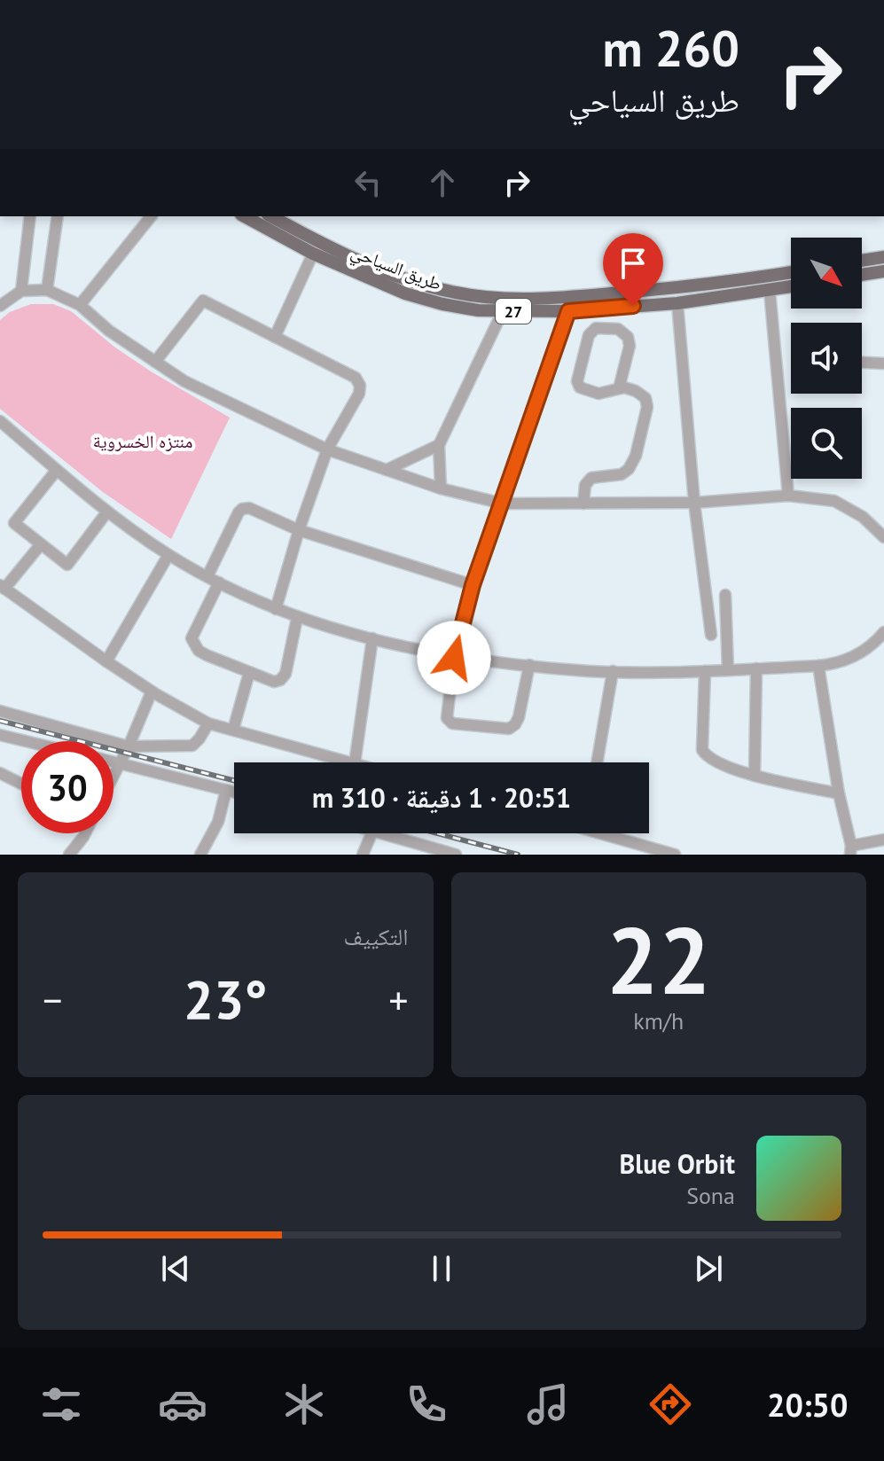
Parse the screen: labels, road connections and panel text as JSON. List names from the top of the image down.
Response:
{
  "streets": {
    "main road": ["طريق السياحي", "27"]
  },
  "parks": ["منتزه الخسروية"],
  "north": "bottom right",
  "page": {
    "turn": ["260 m", "طريق السياحي"],
    "limit": "30",
    "trip": "20:51 · 1 دقيقة · 310 m",
    "tile": [
      ["22", "km/h"],
      "التكييف"
    ],
    "heat": ["−", "23°", "+"],
    "song": ["Blue Orbit", "Sona"],
    "tabs": "20:50"
  }
}
